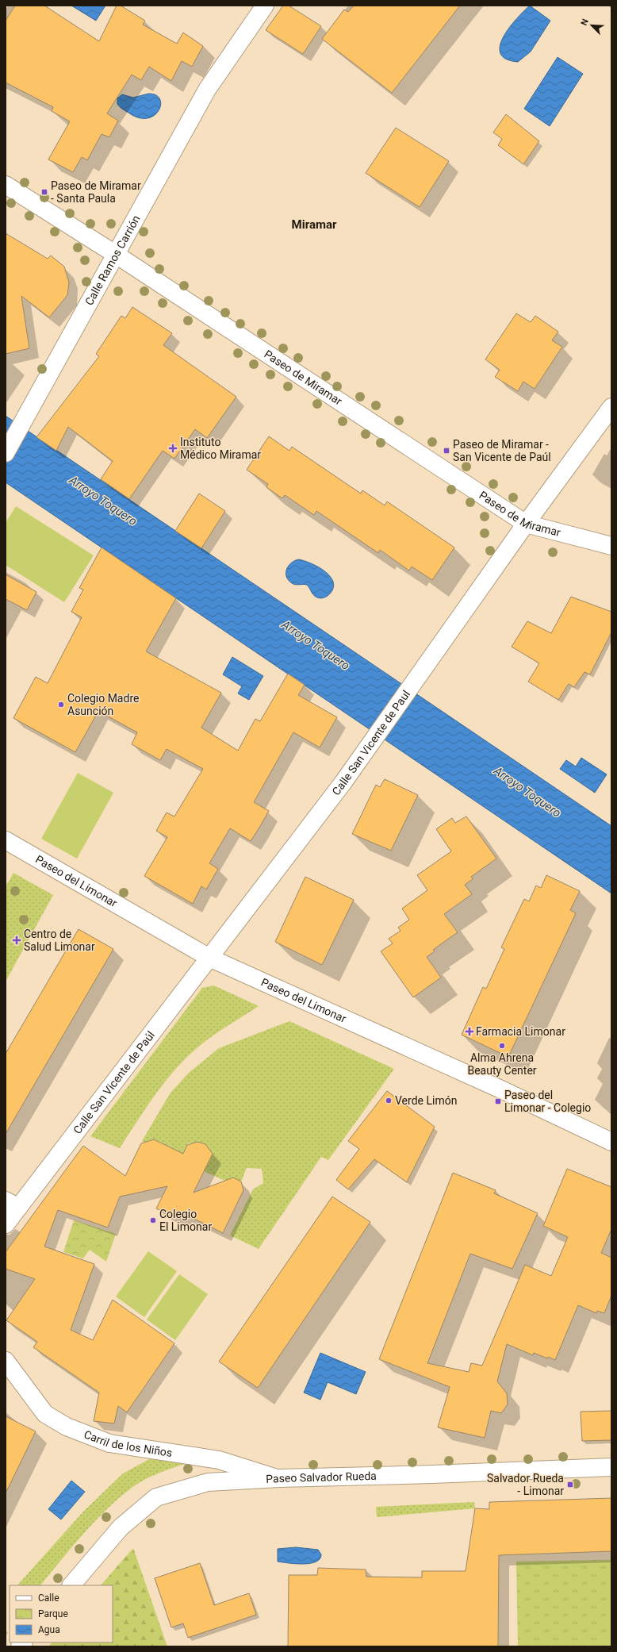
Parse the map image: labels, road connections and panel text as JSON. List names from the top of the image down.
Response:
{
  "streets": {
    "main road": [
      "Calle Ramos Carrión",
      "Paseo de Miramar",
      "Calle San Vicente de Paul",
      "Paseo del Limonar",
      "Calle San Vicente de Paúl",
      "Carril de los Niños",
      "Paseo Salvador Rueda"
    ]
  },
  "crossings": [
    ["Calle Ramos Carrión", "Paseo de Miramar"],
    ["Paseo de Miramar", "Calle San Vicente de Paul"],
    ["Calle San Vicente de Paul", "Paseo del Limonar"],
    ["Calle San Vicente de Paul", "Calle San Vicente de Paúl"],
    ["Paseo del Limonar", "Calle San Vicente de Paúl"],
    ["Carril de los Niños", "Paseo Salvador Rueda"]
  ],
  "districts": ["Miramar"],
  "water": ["Arroyo Toquero"],
  "places": {
    "transit": [
      "Paseo de Miramar - Santa Paula",
      "Paseo de Miramar - San Vicente de Paúl",
      "Paseo del Limonar - Colegio",
      "Salvador Rueda - Limonar"
    ],
    "health": ["Instituto Médico Miramar", "Centro de Salud Limonar", "Farmacia Limonar"],
    "other": [
      "Colegio Madre Asunción",
      "Alma Ahrena Beauty Center",
      "Verde Limón",
      "Colegio El Limonar"
    ]
  },
  "legend": ["Calle", "Parque", "Agua"],
  "north": "top left"
}
